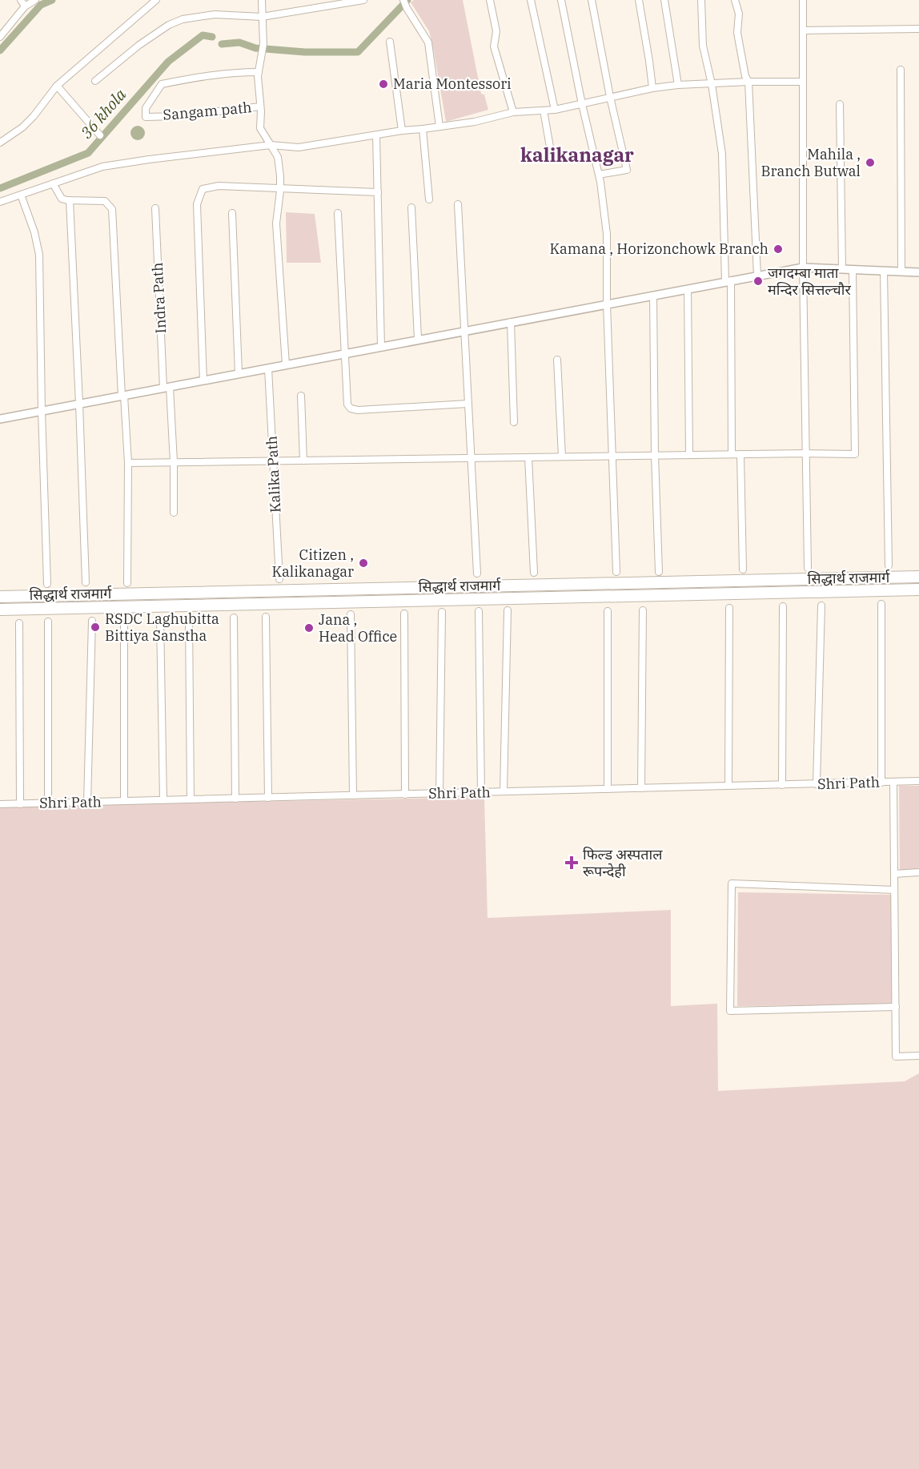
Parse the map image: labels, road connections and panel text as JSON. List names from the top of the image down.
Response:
{
  "streets": {
    "highway": ["सिद्धार्थ राजमार्ग"],
    "street": [
      "Sangam path",
      "Indra Path",
      "Kalika Path",
      "Shri Path"
    ]
  },
  "districts": ["kalikanagar"],
  "water": ["36 khola"],
  "places": {
    "other": [
      "Maria Montessori",
      "Mahila , Branch Butwal",
      "Kamana , Horizonchowk Branch",
      "जगदम्बा माता मन्दिर सित्तल्चौर",
      "Citizen , Kalikanagar",
      "RSDC Laghubitta Bittiya Sanstha",
      "Jana , Head Office"
    ],
    "health": ["फिल्ड अस्पताल रूपन्देही"]
  }
}
